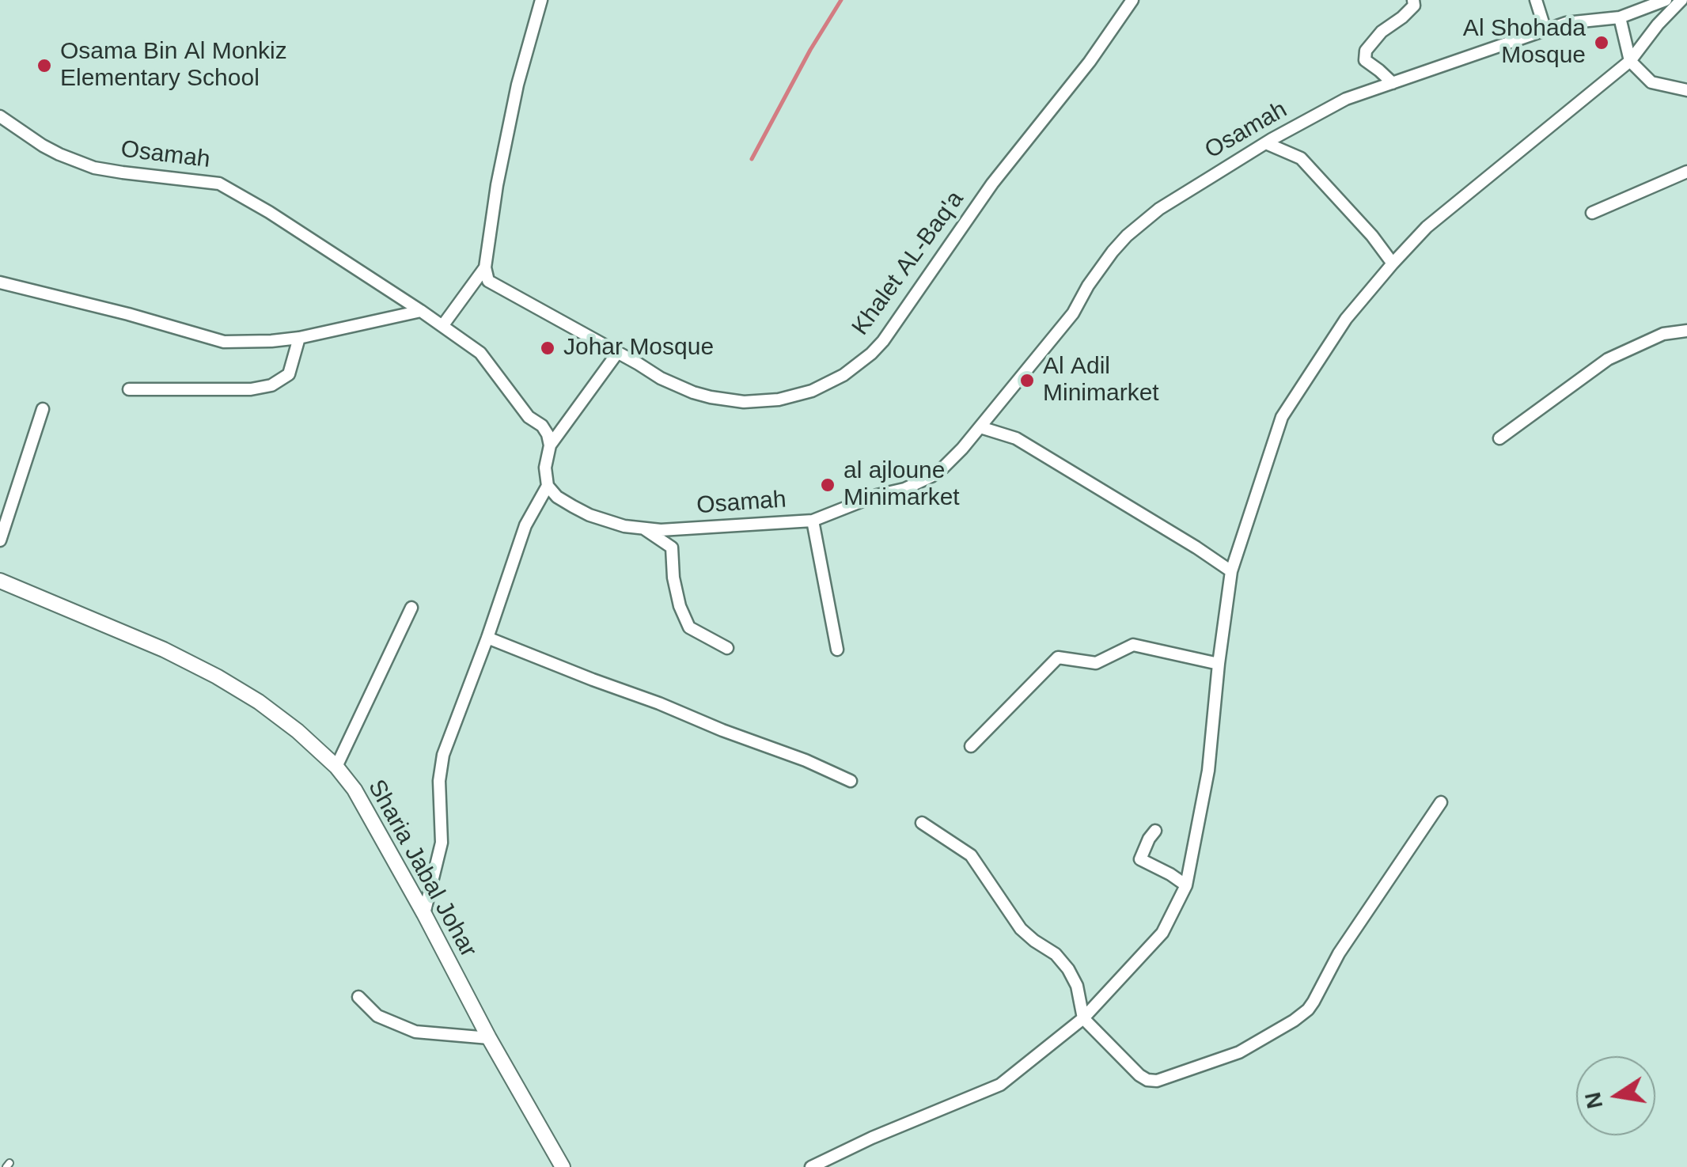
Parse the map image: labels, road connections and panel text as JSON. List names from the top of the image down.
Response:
{
  "streets": {
    "street": ["Osamah", "Khalet AL-Baq'a", "Sharia Jabal Johar"]
  },
  "places": [
    "Al Shohada Mosque",
    "Osama Bin Al Monkiz Elementary School",
    "Johar Mosque",
    "Al Adil Minimarket",
    "al ajloune Minimarket"
  ],
  "north": "left"
}
